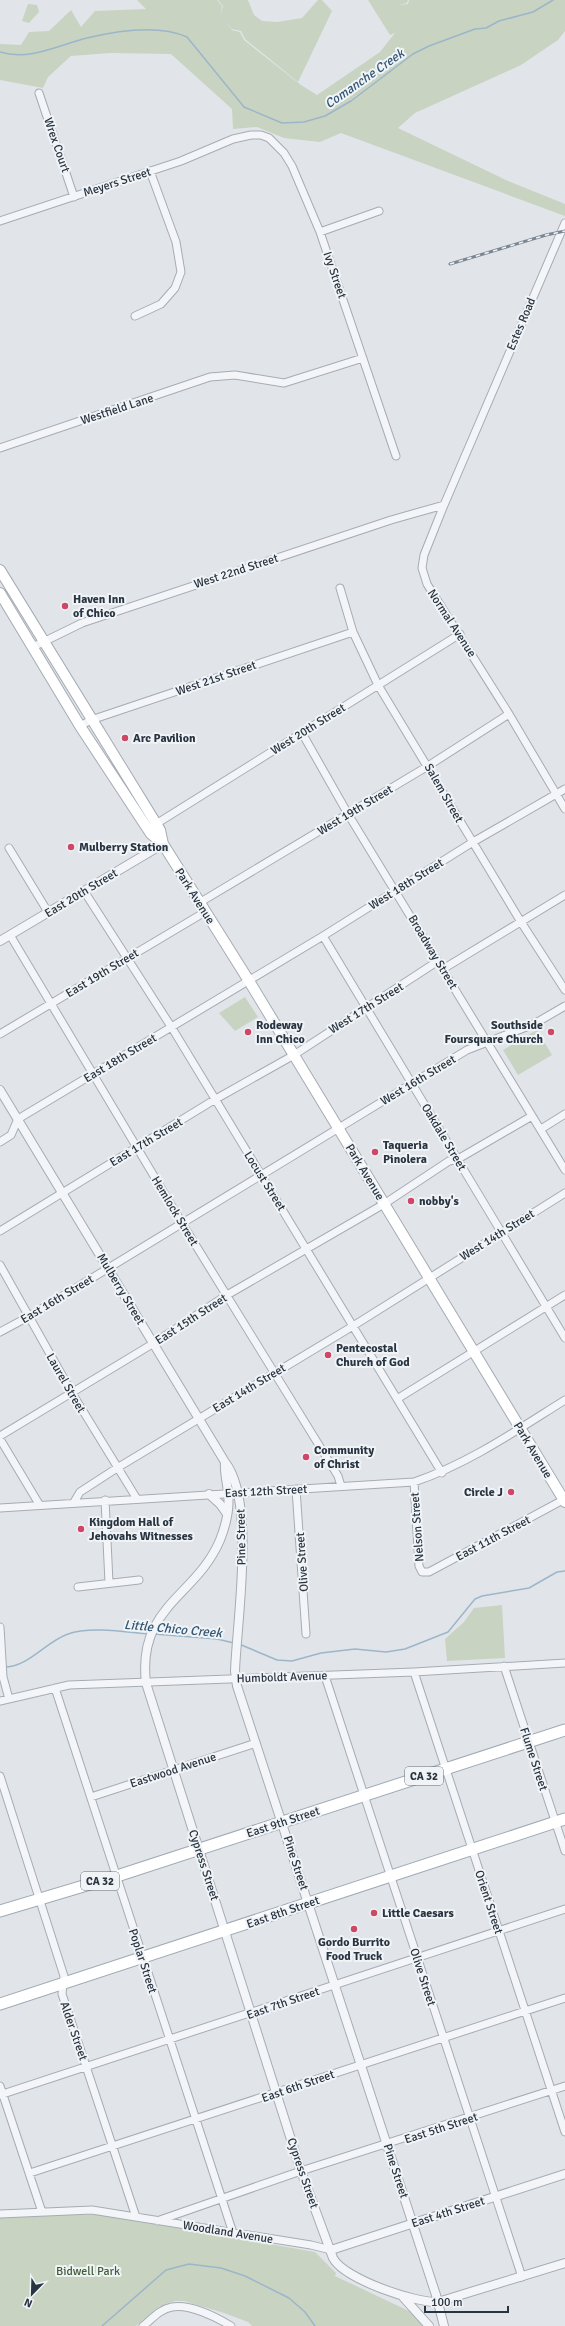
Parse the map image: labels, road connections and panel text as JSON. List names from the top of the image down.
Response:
{
  "streets": {
    "main road": [
      "Park Avenue",
      "CA 32",
      "East 9th Street",
      "East 8th Street"
    ],
    "street": [
      "Wrex Court",
      "Meyers Street",
      "Ivy Street",
      "Estes Road",
      "Westfield Lane",
      "West 22nd Street",
      "Normal Avenue",
      "West 21st Street",
      "West 20th Street",
      "Salem Street",
      "West 19th Street",
      "West 18th Street",
      "East 20th Street",
      "Broadway Street",
      "East 19th Street",
      "West 17th Street",
      "East 18th Street",
      "West 16th Street",
      "Oakdale Street",
      "East 17th Street",
      "Locust Street",
      "Hemlock Street",
      "West 14th Street",
      "Mulberry Street",
      "East 16th Street",
      "East 15th Street",
      "Laurel Street",
      "East 14th Street",
      "East 12th Street",
      "Nelson Street",
      "Pine Street",
      "East 11th Street",
      "Olive Street",
      "Humboldt Avenue",
      "Flume Street",
      "Eastwood Avenue",
      "Cypress Street",
      "Orient Street",
      "Poplar Street",
      "East 7th Street",
      "Alder Street",
      "East 6th Street",
      "East 5th Street",
      "East 4th Street",
      "Woodland Avenue"
    ]
  },
  "crossings": [
    ["Wrex Court", "Meyers Street"],
    ["Meyers Street", "Ivy Street"],
    ["Ivy Street", "Westfield Lane"],
    ["Estes Road", "Normal Avenue"],
    ["West 22nd Street", "Normal Avenue"],
    ["West 22nd Street", "Park Avenue"],
    ["Normal Avenue", "West 20th Street"],
    ["Normal Avenue", "West 19th Street"],
    ["Normal Avenue", "West 18th Street"],
    ["West 21st Street", "Salem Street"],
    ["West 21st Street", "Park Avenue"],
    ["West 20th Street", "Salem Street"],
    ["West 20th Street", "Park Avenue"],
    ["West 20th Street", "Broadway Street"],
    ["Salem Street", "West 19th Street"],
    ["Salem Street", "West 18th Street"],
    ["West 19th Street", "Park Avenue"],
    ["West 19th Street", "Broadway Street"],
    ["West 18th Street", "Park Avenue"],
    ["West 18th Street", "Broadway Street"],
    ["West 18th Street", "East 18th Street"],
    ["West 18th Street", "Oakdale Street"],
    ["East 20th Street", "Park Avenue"],
    ["East 20th Street", "Locust Street"],
    ["East 20th Street", "Hemlock Street"],
    ["Park Avenue", "East 19th Street"],
    ["Park Avenue", "West 17th Street"],
    ["Park Avenue", "East 18th Street"],
    ["Park Avenue", "West 16th Street"],
    ["Park Avenue", "East 17th Street"],
    ["Park Avenue", "West 14th Street"],
    ["Park Avenue", "East 16th Street"],
    ["Park Avenue", "East 15th Street"],
    ["Park Avenue", "East 14th Street"],
    ["Park Avenue", "East 12th Street"],
    ["Park Avenue", "East 11th Street"],
    ["Broadway Street", "West 17th Street"],
    ["Broadway Street", "West 16th Street"],
    ["Broadway Street", "East 15th Street"],
    ["East 19th Street", "Locust Street"],
    ["East 19th Street", "Hemlock Street"],
    ["West 17th Street", "Oakdale Street"],
    ["West 17th Street", "East 17th Street"],
    ["East 18th Street", "Locust Street"],
    ["East 18th Street", "Hemlock Street"],
    ["East 18th Street", "Mulberry Street"],
    ["West 16th Street", "Oakdale Street"],
    ["West 16th Street", "East 16th Street"],
    ["Oakdale Street", "West 14th Street"],
    ["Oakdale Street", "East 15th Street"],
    ["East 17th Street", "Locust Street"],
    ["East 17th Street", "Hemlock Street"],
    ["East 17th Street", "Mulberry Street"],
    ["Locust Street", "East 16th Street"],
    ["Locust Street", "East 15th Street"],
    ["Locust Street", "East 14th Street"],
    ["Locust Street", "East 12th Street"],
    ["Hemlock Street", "East 16th Street"],
    ["Hemlock Street", "East 15th Street"],
    ["Hemlock Street", "East 14th Street"],
    ["Hemlock Street", "East 12th Street"],
    ["West 14th Street", "East 14th Street"],
    ["Mulberry Street", "East 16th Street"],
    ["Mulberry Street", "East 15th Street"],
    ["Mulberry Street", "East 14th Street"],
    ["Mulberry Street", "East 12th Street"],
    ["Mulberry Street", "Pine Street"],
    ["Mulberry Street", "Cypress Street"],
    ["East 16th Street", "Laurel Street"],
    ["East 15th Street", "Laurel Street"],
    ["Laurel Street", "East 14th Street"],
    ["Laurel Street", "East 12th Street"],
    ["East 14th Street", "East 12th Street"],
    ["East 12th Street", "Nelson Street"],
    ["East 12th Street", "Pine Street"],
    ["East 12th Street", "Olive Street"],
    ["East 12th Street", "Cypress Street"],
    ["Nelson Street", "East 11th Street"],
    ["Pine Street", "Humboldt Avenue"],
    ["Pine Street", "Eastwood Avenue"],
    ["Pine Street", "East 9th Street"],
    ["Pine Street", "East 8th Street"],
    ["Pine Street", "East 7th Street"],
    ["Pine Street", "East 6th Street"],
    ["Pine Street", "East 5th Street"],
    ["Pine Street", "East 4th Street"],
    ["Olive Street", "Humboldt Avenue"],
    ["Olive Street", "East 9th Street"],
    ["Olive Street", "East 8th Street"],
    ["Olive Street", "East 7th Street"],
    ["Olive Street", "East 6th Street"],
    ["Olive Street", "East 5th Street"],
    ["Olive Street", "East 4th Street"],
    ["Humboldt Avenue", "Flume Street"],
    ["Humboldt Avenue", "Cypress Street"],
    ["Humboldt Avenue", "Orient Street"],
    ["Humboldt Avenue", "Poplar Street"],
    ["Flume Street", "East 9th Street"],
    ["Flume Street", "East 8th Street"],
    ["Eastwood Avenue", "Cypress Street"],
    ["Eastwood Avenue", "Poplar Street"],
    ["East 9th Street", "Cypress Street"],
    ["East 9th Street", "Orient Street"],
    ["East 9th Street", "Poplar Street"],
    ["East 9th Street", "Alder Street"],
    ["Cypress Street", "East 8th Street"],
    ["Cypress Street", "East 7th Street"],
    ["Cypress Street", "East 6th Street"],
    ["Cypress Street", "East 5th Street"],
    ["Cypress Street", "East 4th Street"],
    ["Cypress Street", "Woodland Avenue"],
    ["Orient Street", "East 8th Street"],
    ["Orient Street", "East 7th Street"],
    ["Orient Street", "East 6th Street"],
    ["Orient Street", "East 5th Street"],
    ["East 8th Street", "Poplar Street"],
    ["East 8th Street", "Alder Street"],
    ["Poplar Street", "East 7th Street"],
    ["Poplar Street", "East 6th Street"],
    ["Poplar Street", "East 5th Street"],
    ["Poplar Street", "Woodland Avenue"],
    ["East 7th Street", "Alder Street"],
    ["Alder Street", "East 6th Street"],
    ["Alder Street", "Woodland Avenue"],
    ["East 5th Street", "Woodland Avenue"],
    ["East 4th Street", "Woodland Avenue"]
  ],
  "water": ["Comanche Creek", "Little Chico Creek"],
  "parks": ["Bidwell Park"],
  "places": [
    "Haven Inn of Chico",
    "Arc Pavilion",
    "Mulberry Station",
    "Rodeway Inn Chico",
    "Southside Foursquare Church",
    "Taqueria Pinolera",
    "nobby's",
    "Pentecostal Church of God",
    "Community of Christ",
    "Circle J",
    "Kingdom Hall of Jehovahs Witnesses",
    "Little Caesars",
    "Gordo Burrito Food Truck"
  ],
  "scale_bar": "100 m",
  "north": "bottom left"
}
